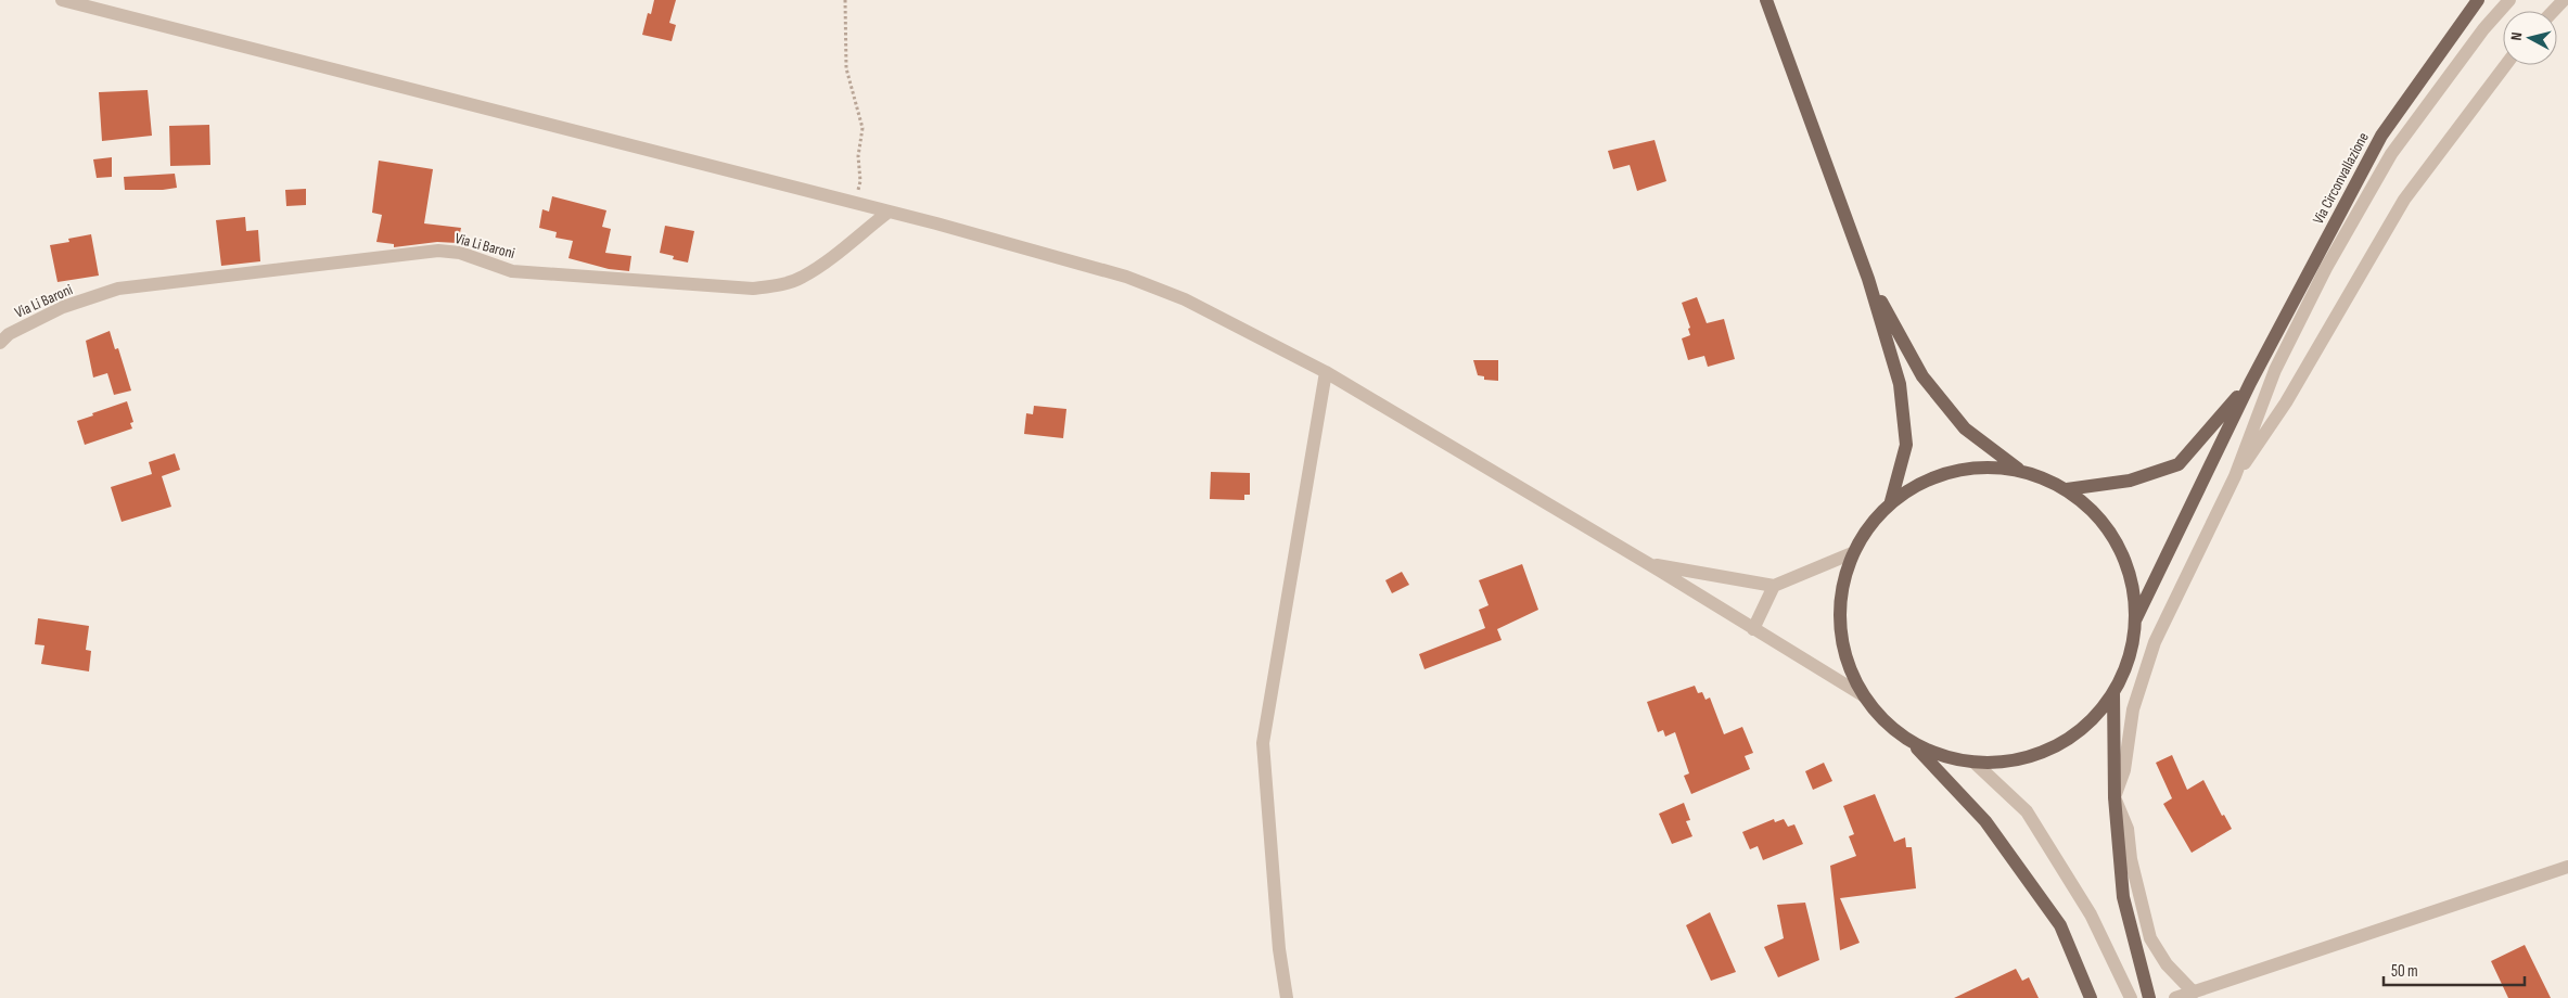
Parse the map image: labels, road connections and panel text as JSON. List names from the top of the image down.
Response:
{
  "streets": {
    "main road": ["Via Circonvallazione"],
    "street": ["Via Li Baroni"]
  },
  "scale_bar": "50 m",
  "north": "left"
}
